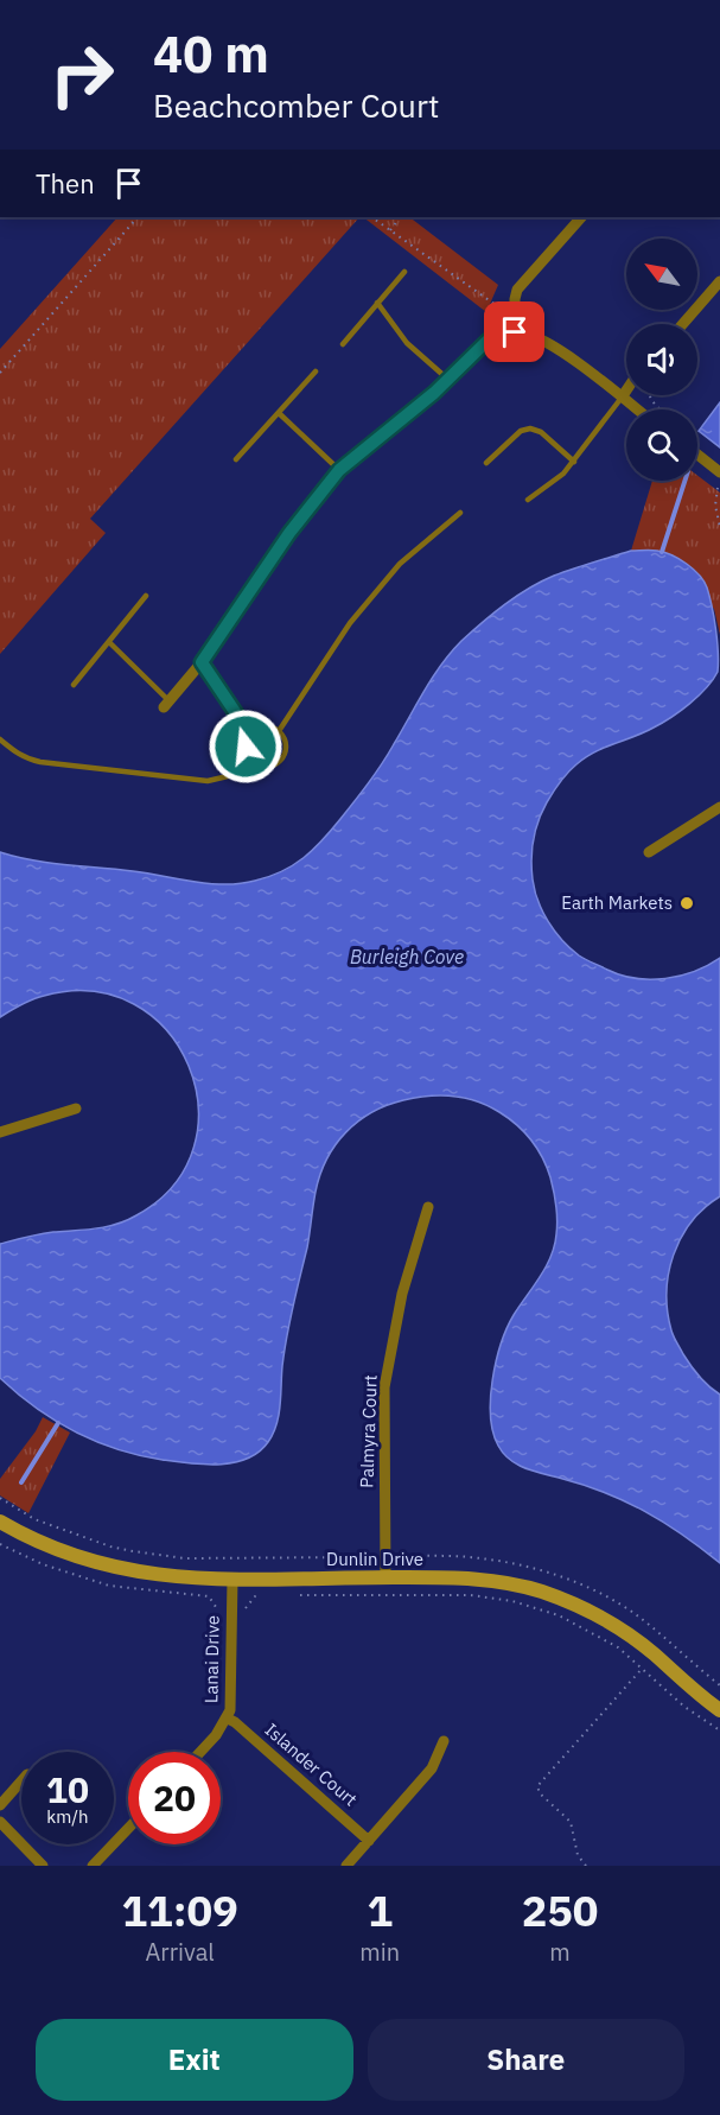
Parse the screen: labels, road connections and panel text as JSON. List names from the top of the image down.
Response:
{
  "streets": {
    "street": [
      "Palmyra Court",
      "Dunlin Drive",
      "Lanai Drive",
      "Islander Court"
    ]
  },
  "crossings": [
    ["Palmyra Court", "Dunlin Drive"],
    ["Dunlin Drive", "Lanai Drive"],
    ["Lanai Drive", "Islander Court"]
  ],
  "water": ["Burleigh Cove"],
  "places": ["Earth Markets"],
  "north": "top left",
  "page": {
    "turn": ["40 m", "Beachcomber Court"],
    "then": "Then",
    "speed": "10 km/h",
    "limit": "20",
    "eta": [
      "11:09",
      "Arrival",
      "1",
      "min",
      "250",
      "m"
    ],
    "buttons": ["Exit", "Share"]
  }
}
